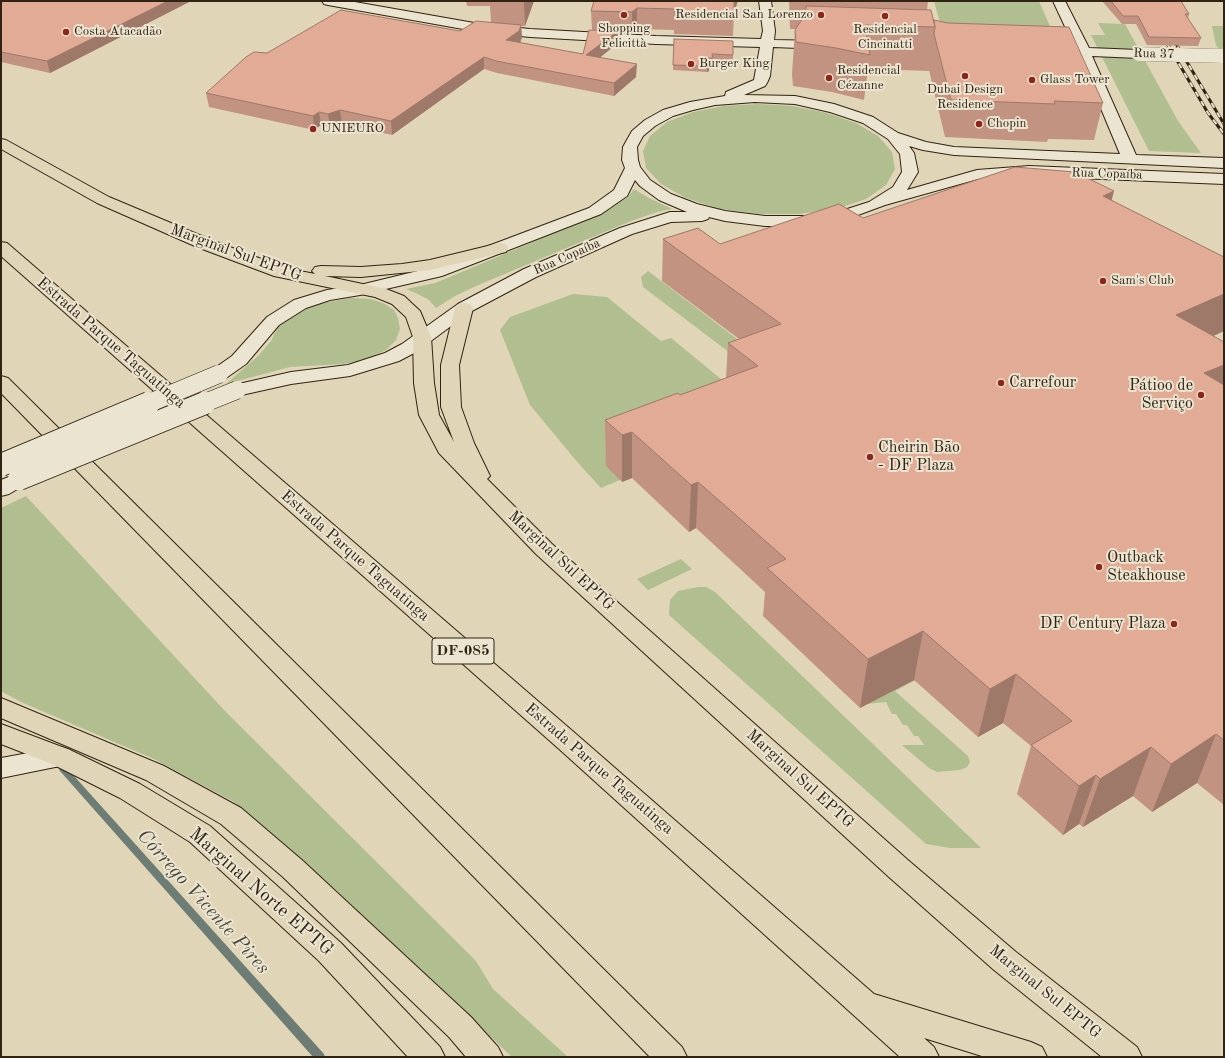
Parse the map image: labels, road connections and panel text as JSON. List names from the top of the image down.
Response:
{
  "streets": {
    "main road": [
      "Rua 37",
      "Rua Copaíba",
      "Marginal Sul EPTG",
      "Estrada Parque Taguatinga",
      "DF-085",
      "Marginal Norte EPTG"
    ]
  },
  "crossings": [
    ["Rua Copaíba", "Marginal Sul EPTG"]
  ],
  "water": ["Córrego Vicente Pires"],
  "places": [
    "Shopping Felicittà",
    "Residencial San Lorenzo",
    "Residencial Cincinatti",
    "Costa Atacadão",
    "Burger King",
    "Dubai Design Residence",
    "Residencial Cézanne",
    "Glass Tower",
    "Chopin",
    "UNIEURO",
    "Sam's Club",
    "Carrefour",
    "Pátioo de Serviço",
    "Cheirin Bão - DF Plaza",
    "Outback Steakhouse",
    "DF Century Plaza"
  ]
}
